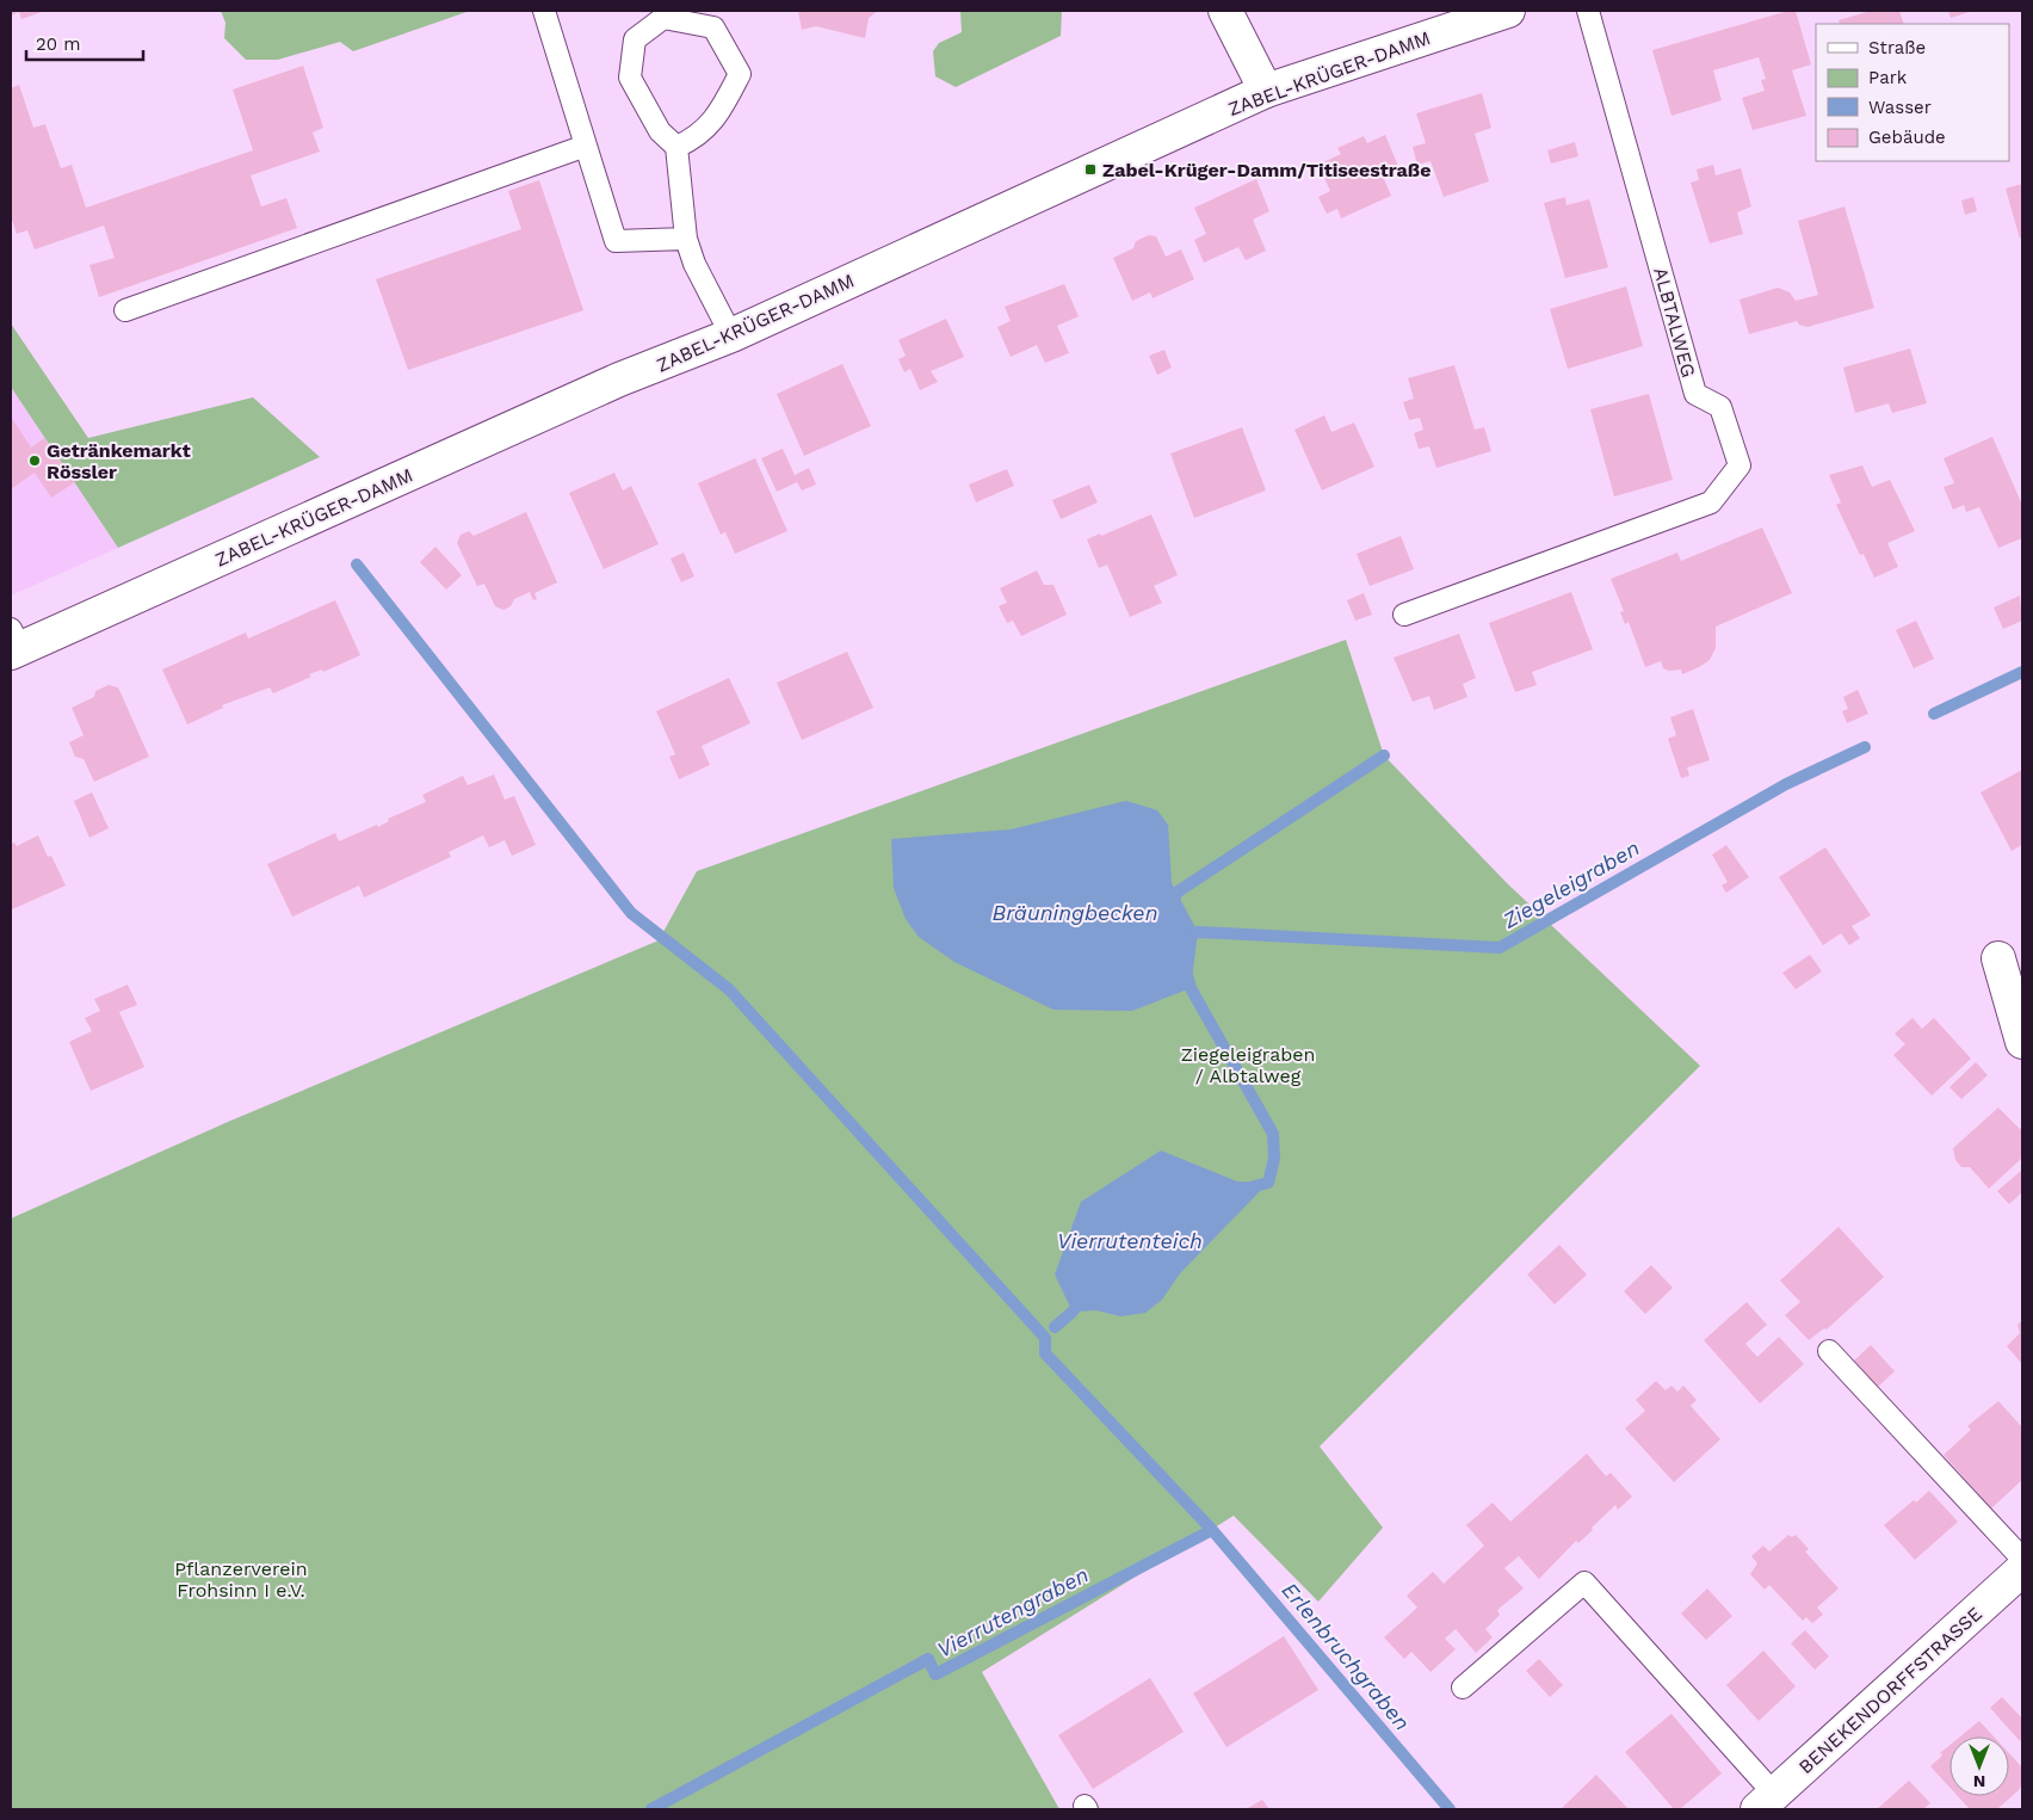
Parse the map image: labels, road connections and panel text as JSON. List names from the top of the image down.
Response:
{
  "streets": {
    "street": ["ZABEL-KRÜGER-DAMM", "BENEKENDORFFSTRASSE"],
    "lane": ["ALBTALWEG"]
  },
  "water": [
    "Ziegeleigraben",
    "Bräuningbecken",
    "Vierrutenteich",
    "Vierrutengraben",
    "Erlenbruchgraben"
  ],
  "parks": ["Ziegeleigraben / Albtalweg", "Pflanzerverein Frohsinn I e.V."],
  "places": {
    "transit": ["Zabel-Krüger-Damm/Titiseestraße"],
    "other": ["Getränkemarkt Rössler"]
  },
  "legend": [
    "Straße",
    "Park",
    "Wasser",
    "Gebäude"
  ],
  "scale_bar": "20 m",
  "north": "bottom"
}
